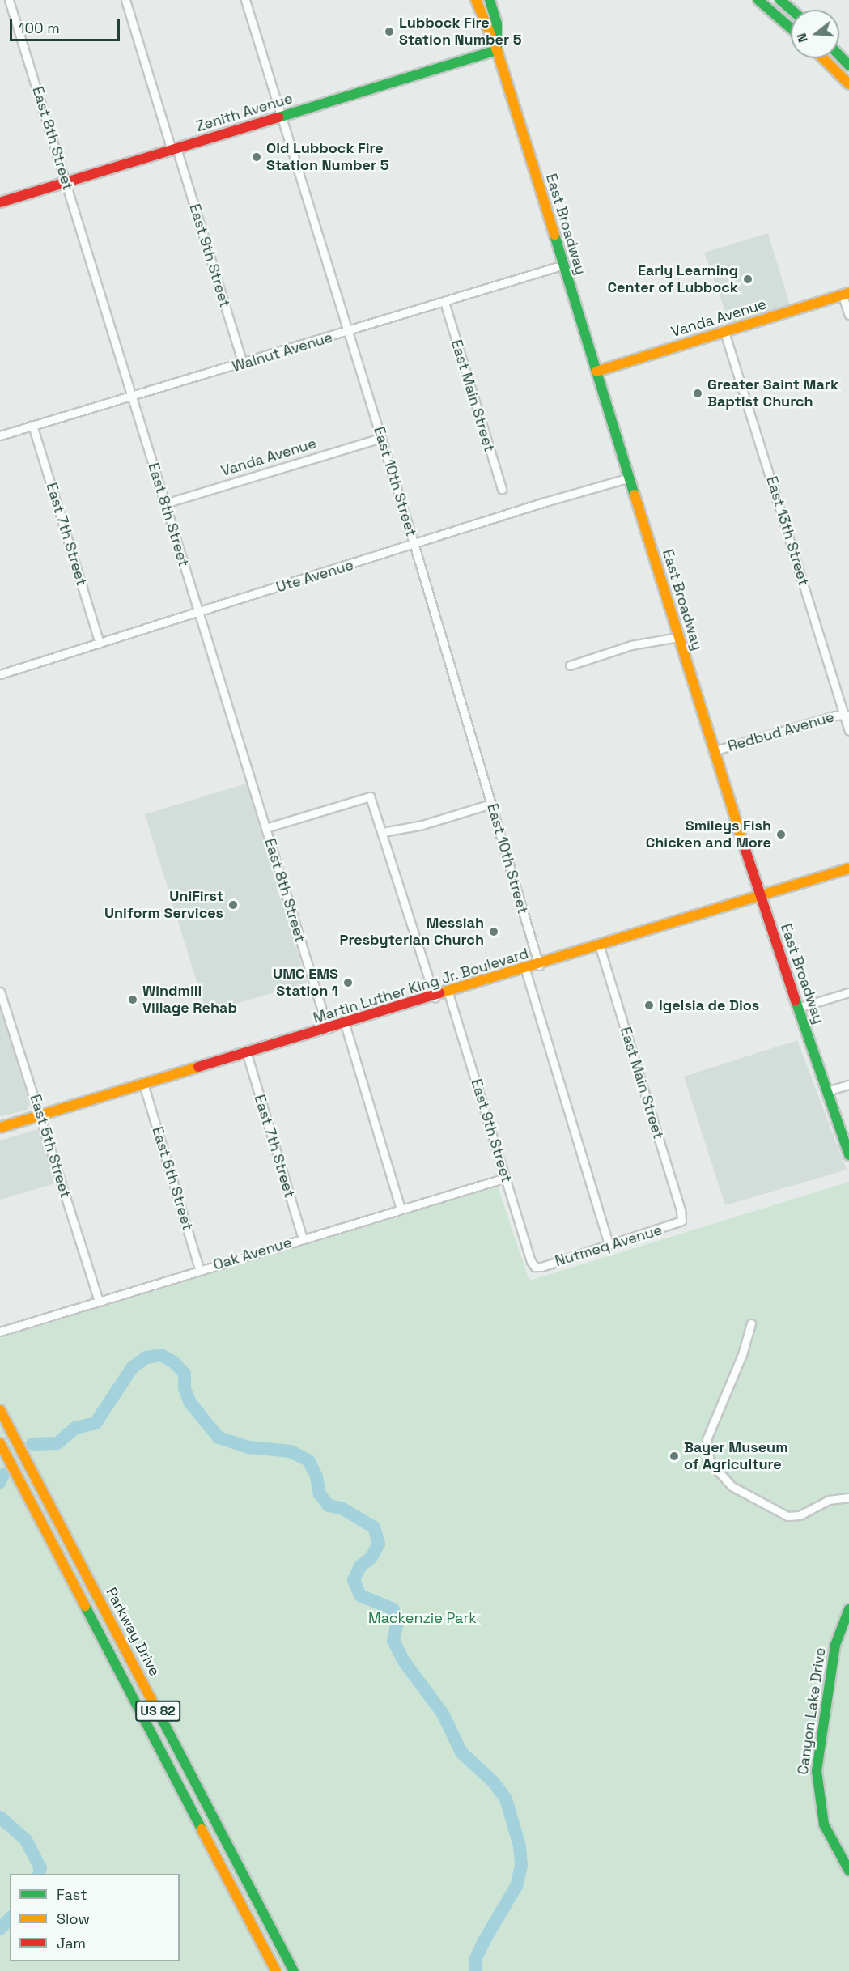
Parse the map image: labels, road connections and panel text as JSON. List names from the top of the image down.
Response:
{
  "streets": {
    "main road": [
      "Zenith Avenue",
      "East Broadway",
      "Vanda Avenue",
      "Martin Luther King Jr. Boulevard",
      "Parkway Drive",
      "US 82",
      "Canyon Lake Drive"
    ],
    "street": [
      "East 8th Street",
      "East 9th Street",
      "Walnut Avenue",
      "East Main Street",
      "East 10th Street",
      "East 13th Street",
      "East 7th Street",
      "Ute Avenue",
      "Redbud Avenue",
      "East 5th Street",
      "East 6th Street",
      "Nutmeq Avenue",
      "Oak Avenue"
    ]
  },
  "crossings": [
    ["Zenith Avenue", "East 8th Street"],
    ["Zenith Avenue", "East Broadway"],
    ["Zenith Avenue", "East 9th Street"],
    ["Zenith Avenue", "East 10th Street"],
    ["East 8th Street", "Vanda Avenue"],
    ["East 8th Street", "Walnut Avenue"],
    ["East 8th Street", "Ute Avenue"],
    ["East 8th Street", "Martin Luther King Jr. Boulevard"],
    ["East Broadway", "Vanda Avenue"],
    ["East Broadway", "Walnut Avenue"],
    ["East Broadway", "Ute Avenue"],
    ["East Broadway", "Redbud Avenue"],
    ["East Broadway", "Martin Luther King Jr. Boulevard"],
    ["East 9th Street", "Walnut Avenue"],
    ["East 9th Street", "Martin Luther King Jr. Boulevard"],
    ["East 9th Street", "Nutmeq Avenue"],
    ["East 9th Street", "Oak Avenue"],
    ["Vanda Avenue", "East 10th Street"],
    ["Vanda Avenue", "East 13th Street"],
    ["Walnut Avenue", "East Main Street"],
    ["Walnut Avenue", "East 10th Street"],
    ["Walnut Avenue", "East 7th Street"],
    ["East Main Street", "Martin Luther King Jr. Boulevard"],
    ["East Main Street", "Nutmeq Avenue"],
    ["East 10th Street", "Ute Avenue"],
    ["East 10th Street", "Martin Luther King Jr. Boulevard"],
    ["East 13th Street", "Redbud Avenue"],
    ["East 7th Street", "Ute Avenue"],
    ["East 7th Street", "Martin Luther King Jr. Boulevard"],
    ["East 7th Street", "Oak Avenue"],
    ["Martin Luther King Jr. Boulevard", "East 5th Street"],
    ["Martin Luther King Jr. Boulevard", "East 6th Street"],
    ["East 5th Street", "Oak Avenue"],
    ["East 6th Street", "Oak Avenue"]
  ],
  "parks": ["Mackenzie Park"],
  "places": [
    "Lubbock Fire Station Number 5",
    "Old Lubbock Fire Station Number 5",
    "Early Learning Center of Lubbock",
    "Greater Saint Mark Baptist Church",
    "Smileys Fish Chicken and More",
    "UniFirst Uniform Services",
    "Messiah Presbyterian Church",
    "UMC EMS Station 1",
    "Windmill Village Rehab",
    "Igelsia de Dios",
    "Bayer Museum of Agriculture"
  ],
  "legend": ["Fast", "Slow", "Jam"],
  "scale_bar": "100 m",
  "north": "left"
}
